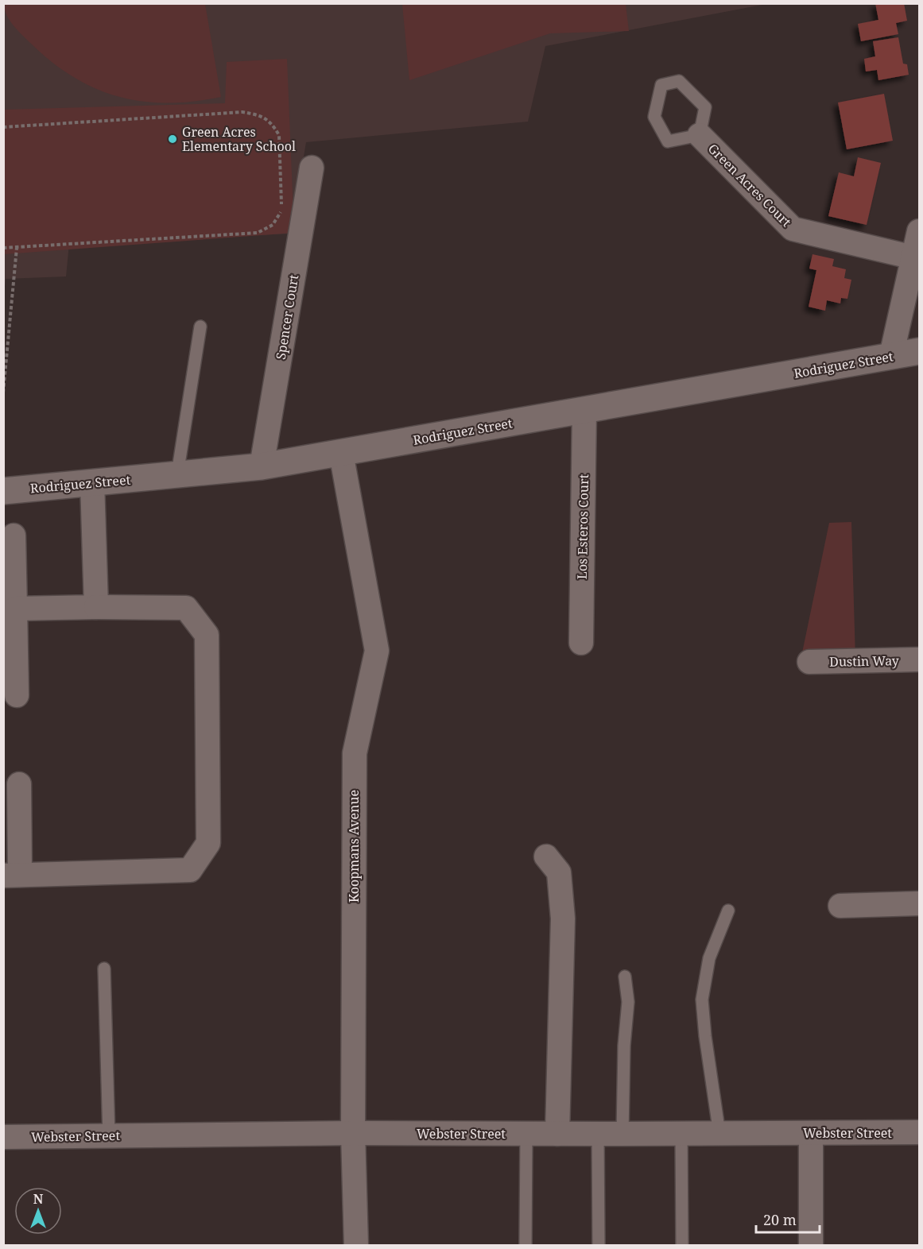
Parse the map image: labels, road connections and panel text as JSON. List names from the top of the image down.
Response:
{
  "streets": {
    "street": [
      "Green Acres Court",
      "Spencer Court",
      "Rodriguez Street",
      "Los Esteros Court",
      "Dustin Way",
      "Koopmans Avenue",
      "Webster Street"
    ]
  },
  "crossings": [
    ["Spencer Court", "Rodriguez Street"],
    ["Rodriguez Street", "Los Esteros Court"],
    ["Rodriguez Street", "Koopmans Avenue"],
    ["Koopmans Avenue", "Webster Street"]
  ],
  "places": ["Green Acres Elementary School"],
  "scale_bar": "20 m",
  "north": "top"
}
